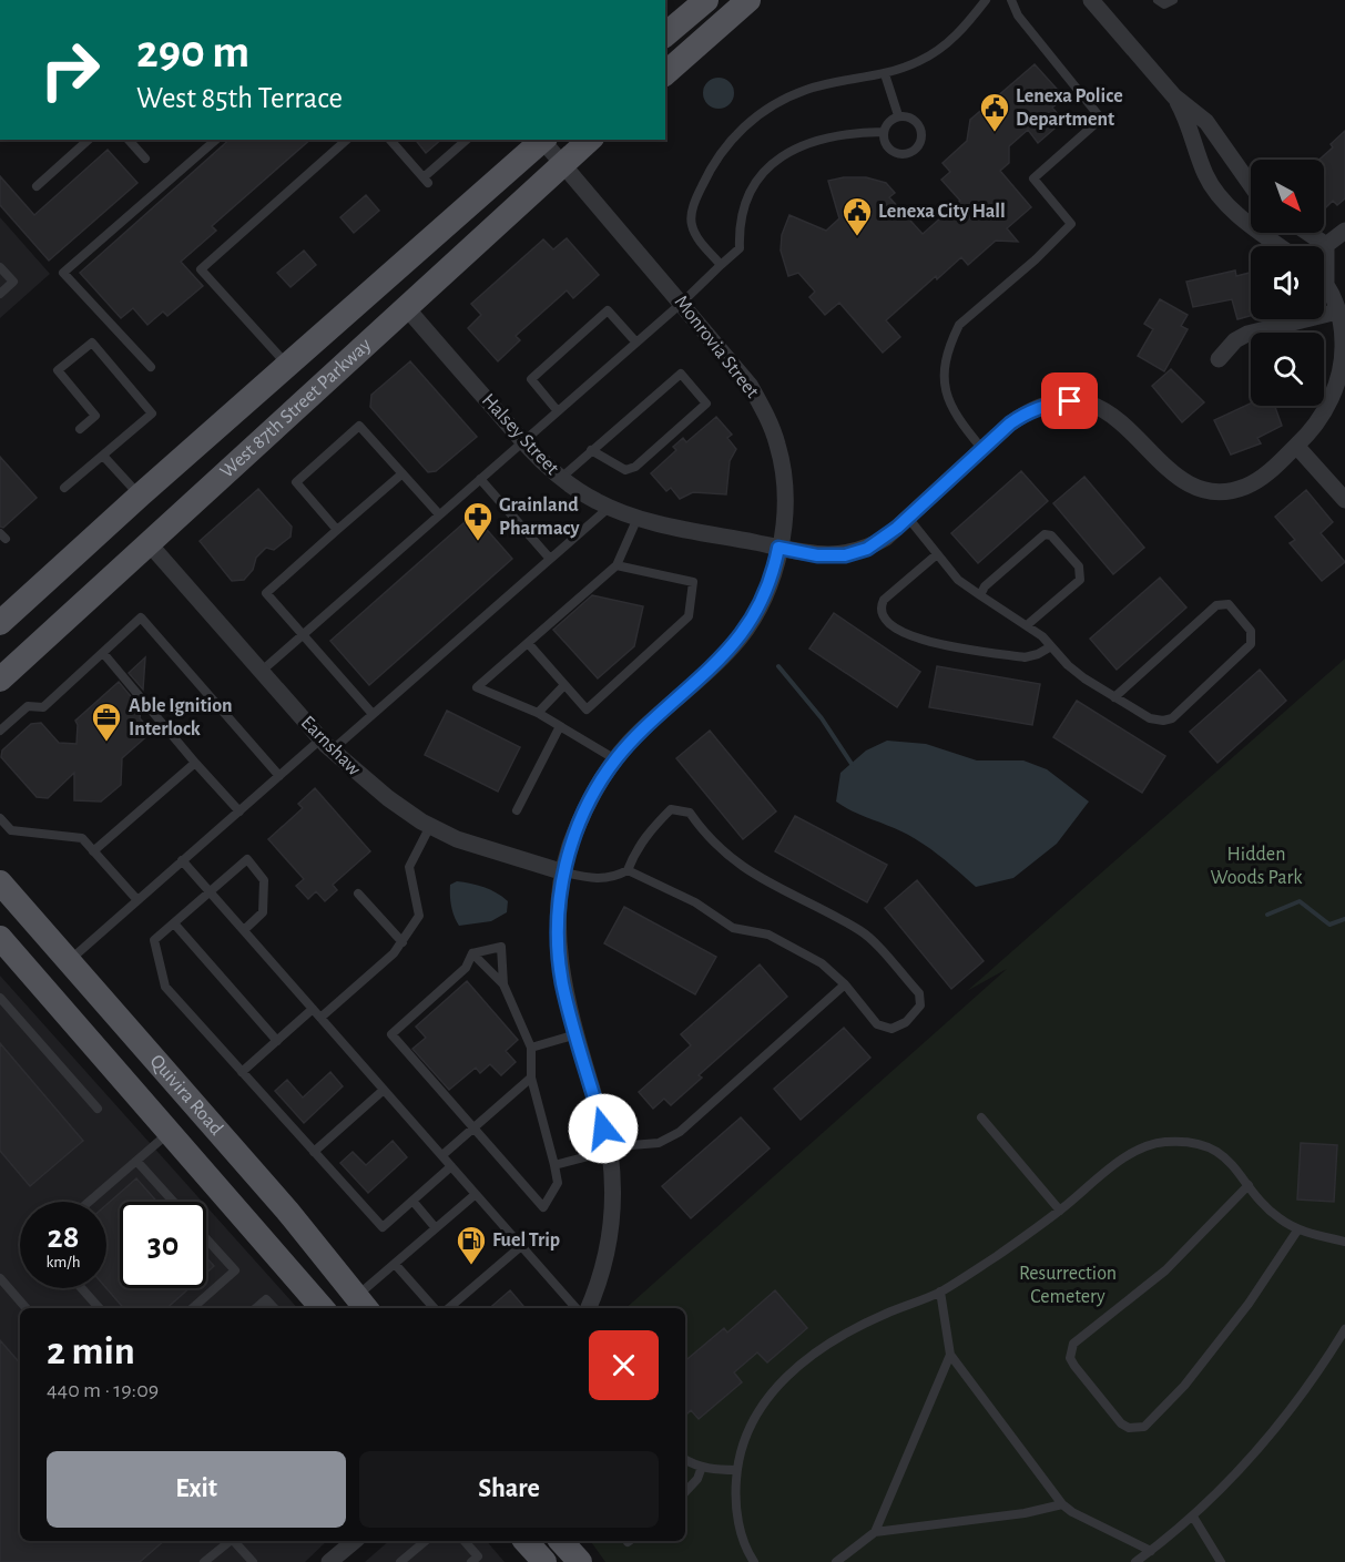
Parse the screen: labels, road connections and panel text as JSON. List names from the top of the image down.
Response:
{
  "streets": {
    "main road": ["West 87th Street Parkway", "Quivira Road"],
    "street": ["Monrovia Street", "Halsey Street", "Earnshaw"]
  },
  "crossings": [
    ["Monrovia Street", "West 87th Street Parkway"],
    ["Monrovia Street", "Halsey Street"],
    ["Monrovia Street", "Earnshaw"],
    ["West 87th Street Parkway", "Halsey Street"],
    ["West 87th Street Parkway", "Earnshaw"]
  ],
  "parks": ["Hidden Woods Park", "Resurrection Cemetery"],
  "places": {
    "public building": ["Lenexa Police Department", "Lenexa City Hall"],
    "pharmacy": ["Grainland Pharmacy"],
    "office": ["Able Ignition Interlock"],
    "fuel station": ["Fuel Trip"]
  },
  "north": "bottom right",
  "page": {
    "turn": ["290 m", "West 85th Terrace"],
    "speed": "28 km/h",
    "limit": "30",
    "heading": ["2 min", "440 m · 19:09"],
    "buttons": ["Exit", "Share"]
  }
}
